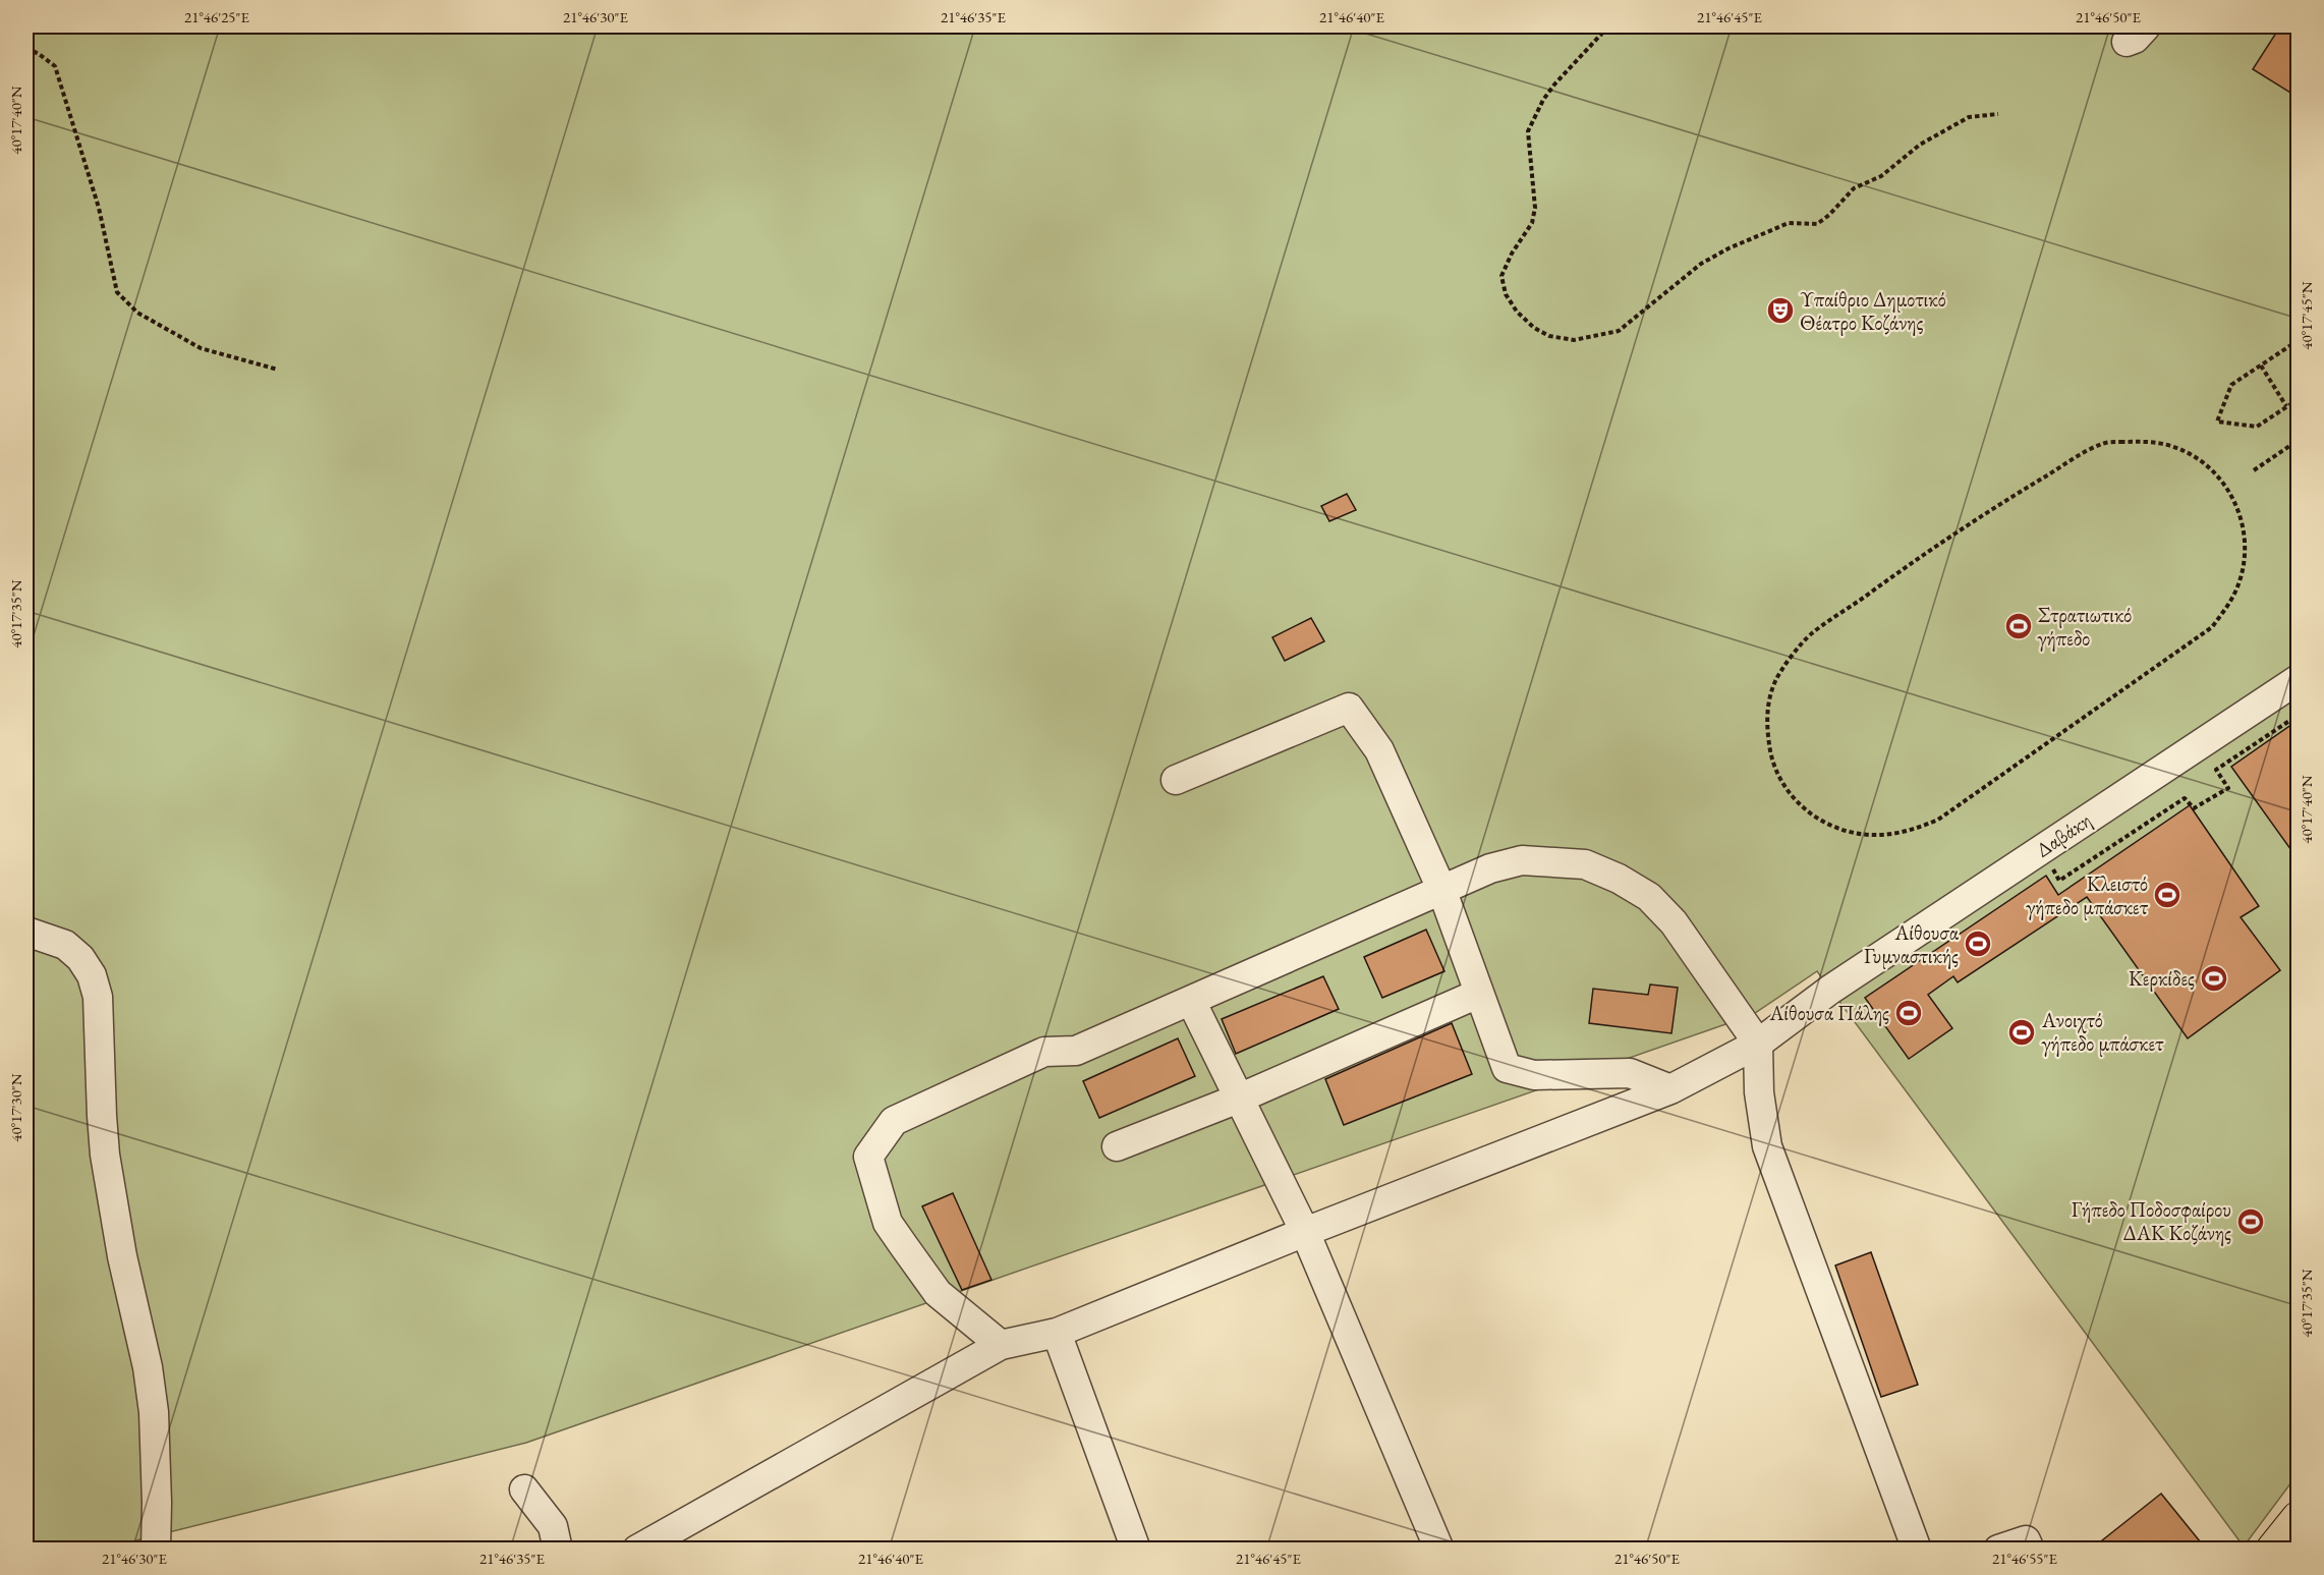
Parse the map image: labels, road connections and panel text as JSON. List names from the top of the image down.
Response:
{
  "streets": {
    "street": ["Δαβάκη"]
  },
  "places": {
    "theatre": ["Υπαίθριο Δημοτικό Θέατρο Κοζάνης"],
    "sports": [
      "Στρατιωτικό γήπεδο",
      "Κλειστό γήπεδο μπάσκετ",
      "Αίθουσα Γυμναστικής",
      "Κερκίδες",
      "Αίθουσα Πάλης",
      "Ανοιχτό γήπεδο μπάσκετ",
      "Γήπεδο Ποδοσφαίρου ΔΑΚ Κοζάνης"
    ]
  },
  "coordinates": [
    "21°46'25\"E",
    "21°46'30\"E",
    "21°46'35\"E",
    "21°46'40\"E",
    "21°46'45\"E",
    "21°46'50\"E",
    "40°17'40\"N",
    "40°17'45\"N",
    "40°17'35\"N",
    "40°17'30\"N",
    "21°46'55\"E"
  ]
}
